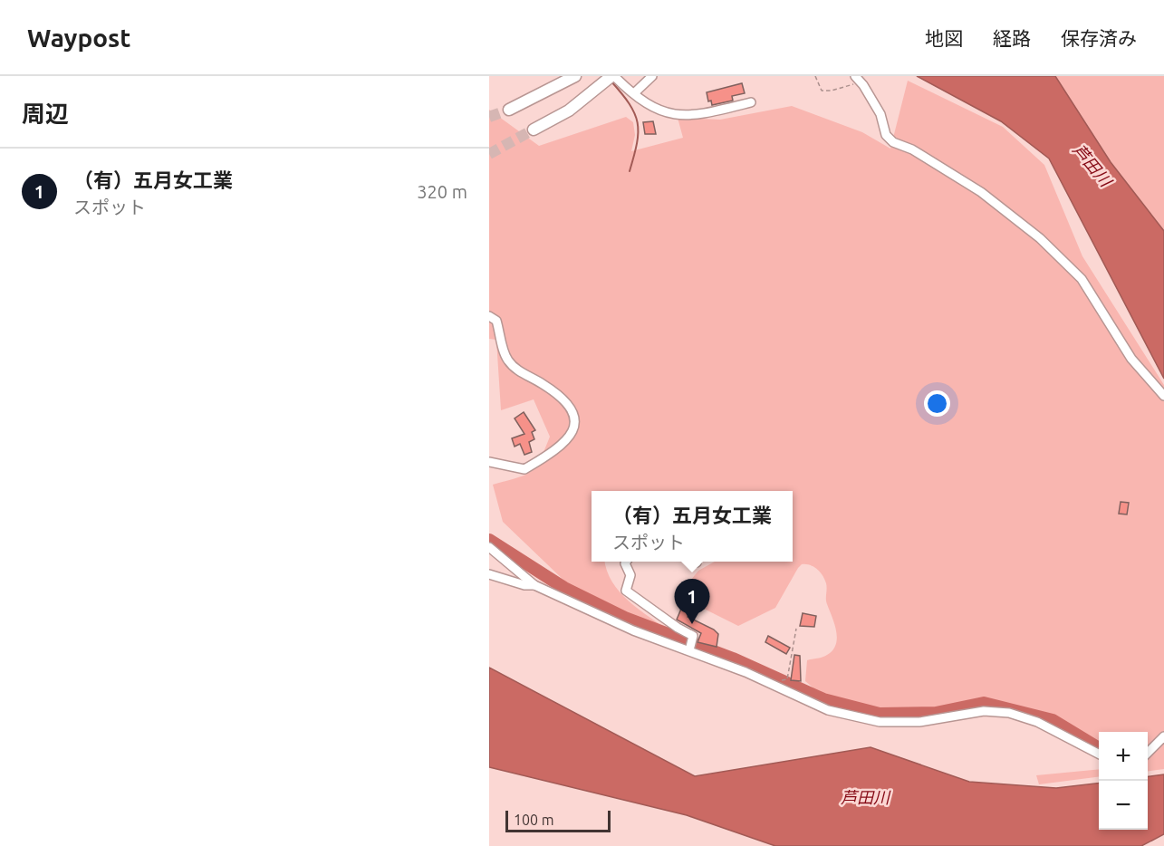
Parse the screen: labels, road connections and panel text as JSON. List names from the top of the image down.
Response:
{
  "water": ["芦田川"],
  "scale_bar": "100 m",
  "page": {
    "header": "Waypost",
    "nav": ["地図", "経路", "保存済み"],
    "heading": "周辺",
    "list": [
      {
        "mark": "1",
        "name": "（有）五月女工業",
        "note": "スポット",
        "value": "320 m"
      }
    ],
    "popup": ["（有）五月女工業", "スポット"],
    "pins": "1",
    "map_buttons": ["+", "−"],
    "scale": "100 m"
  }
}
